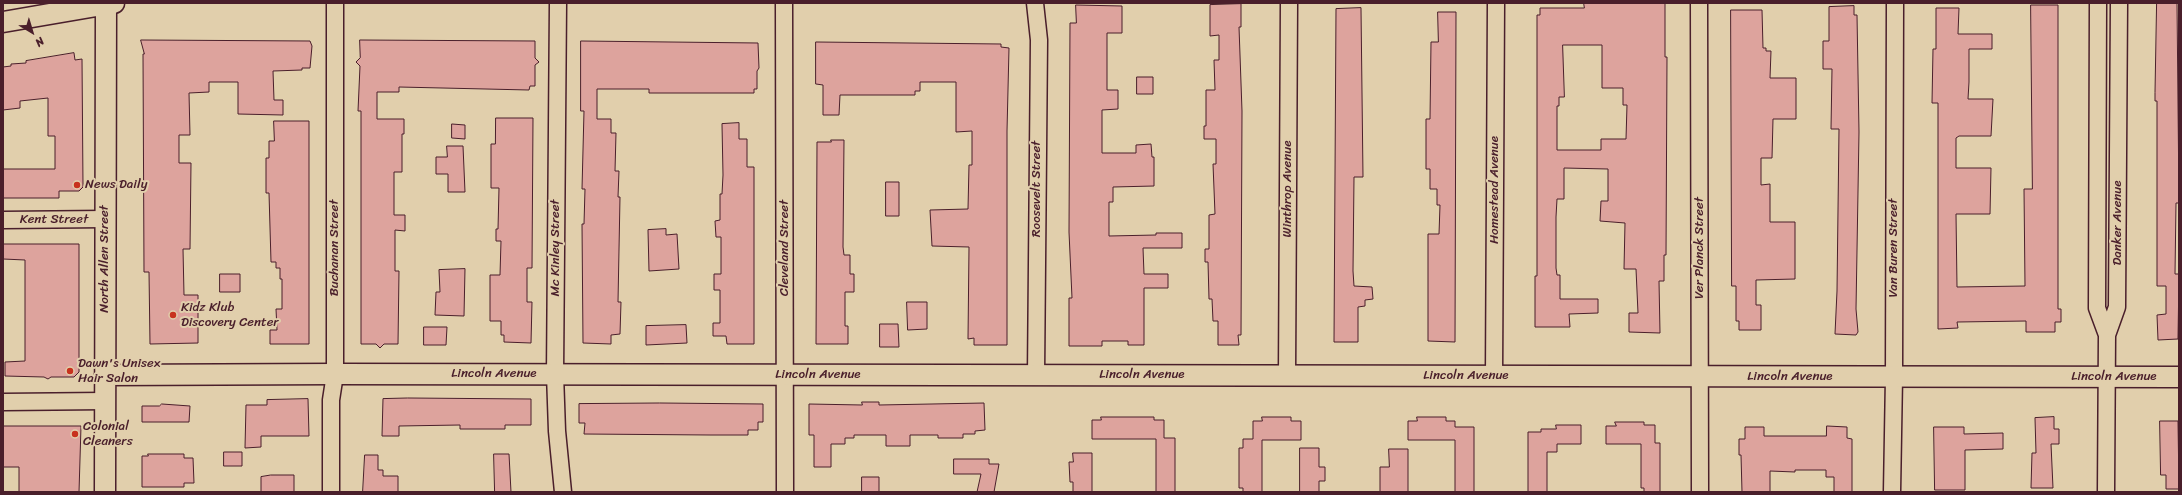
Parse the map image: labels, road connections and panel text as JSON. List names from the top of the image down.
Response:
{
  "streets": {
    "street": [
      "Roosevelt Street",
      "Winthrop Avenue",
      "Homestead Avenue",
      "Kent Street",
      "Danker Avenue",
      "Buchanan Street",
      "Mc Kinley Street",
      "Cleveland Street",
      "Ver Planck Street",
      "Van Buren Street",
      "North Allen Street",
      "Lincoln Avenue"
    ]
  },
  "crossings": [
    ["Roosevelt Street", "Lincoln Avenue"],
    ["Winthrop Avenue", "Lincoln Avenue"],
    ["Homestead Avenue", "Lincoln Avenue"],
    ["Kent Street", "North Allen Street"],
    ["Danker Avenue", "Lincoln Avenue"],
    ["Buchanan Street", "Lincoln Avenue"],
    ["Mc Kinley Street", "Lincoln Avenue"],
    ["Cleveland Street", "Lincoln Avenue"],
    ["Ver Planck Street", "Lincoln Avenue"],
    ["Van Buren Street", "Lincoln Avenue"],
    ["North Allen Street", "Lincoln Avenue"]
  ],
  "places": [
    "News Daily",
    "Kidz Klub Discovery Center",
    "Dawn's Unisex Hair Salon",
    "Colonial Cleaners"
  ],
  "north": "bottom right"
}
